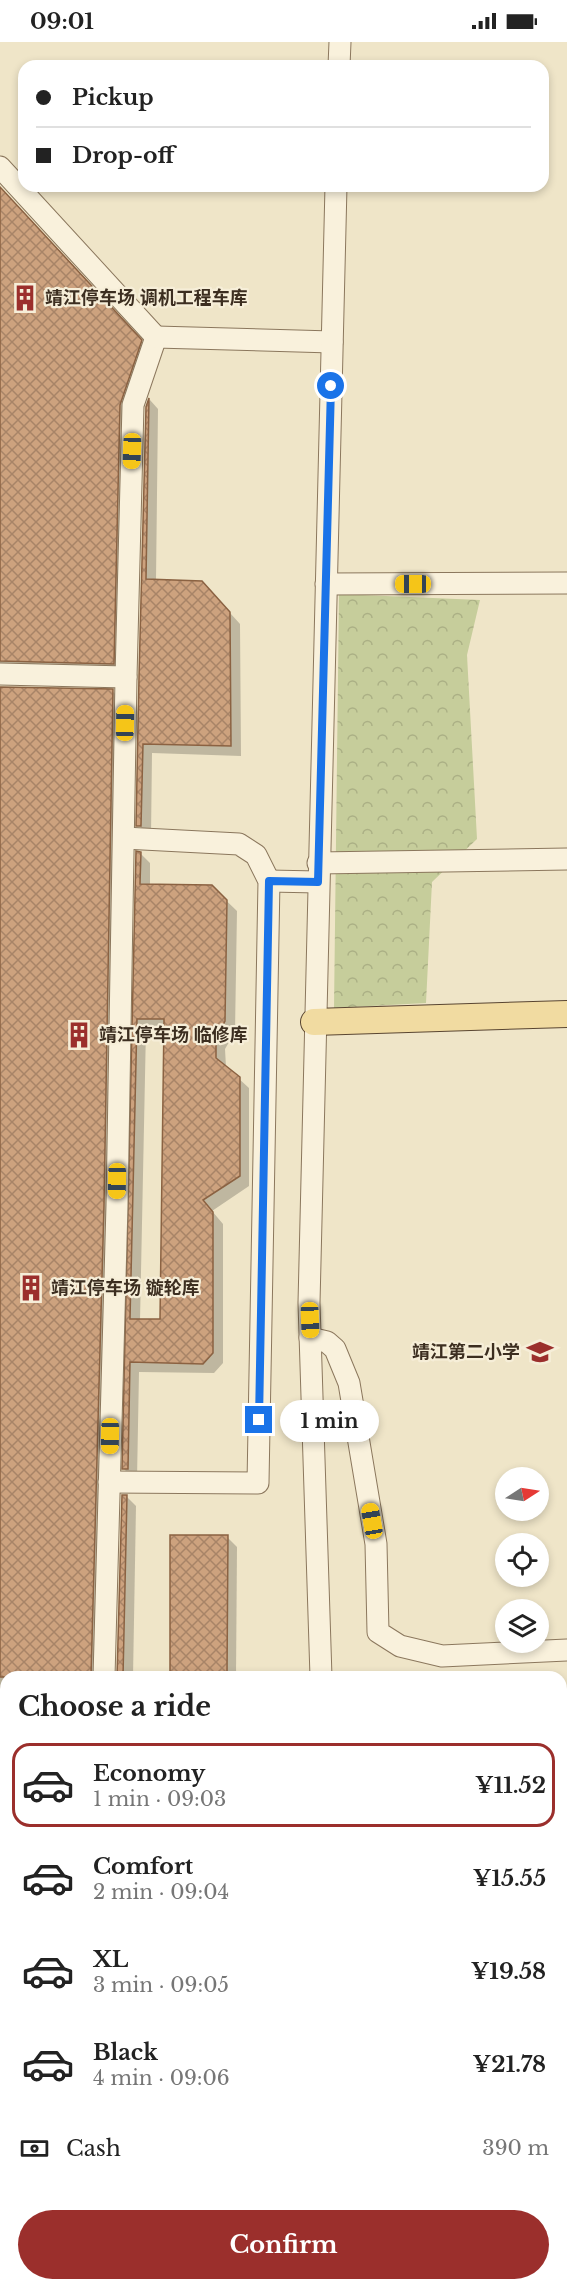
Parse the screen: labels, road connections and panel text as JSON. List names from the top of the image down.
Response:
{
  "places": {
    "building": ["靖江停车场 调机工程车库", "靖江停车场 临修库", "靖江停车场 镟轮库"],
    "school or university": ["靖江第二小学"]
  },
  "north": "right",
  "page": {
    "status": "09:01",
    "banner": ["Pickup", "Drop-off"],
    "bubble": "1 min",
    "heading": "Choose a ride",
    "list": [
      {
        "name": "Economy",
        "note": "1 min · 09:03",
        "value": "¥11.52"
      },
      {
        "name": "Comfort",
        "note": "2 min · 09:04",
        "value": "¥15.55"
      },
      {
        "name": "XL",
        "note": "3 min · 09:05",
        "value": "¥19.58"
      },
      {
        "name": "Black",
        "note": "4 min · 09:06",
        "value": "¥21.78"
      }
    ],
    "pay": ["Cash", "390 m"],
    "buttons": "Confirm"
  }
}
